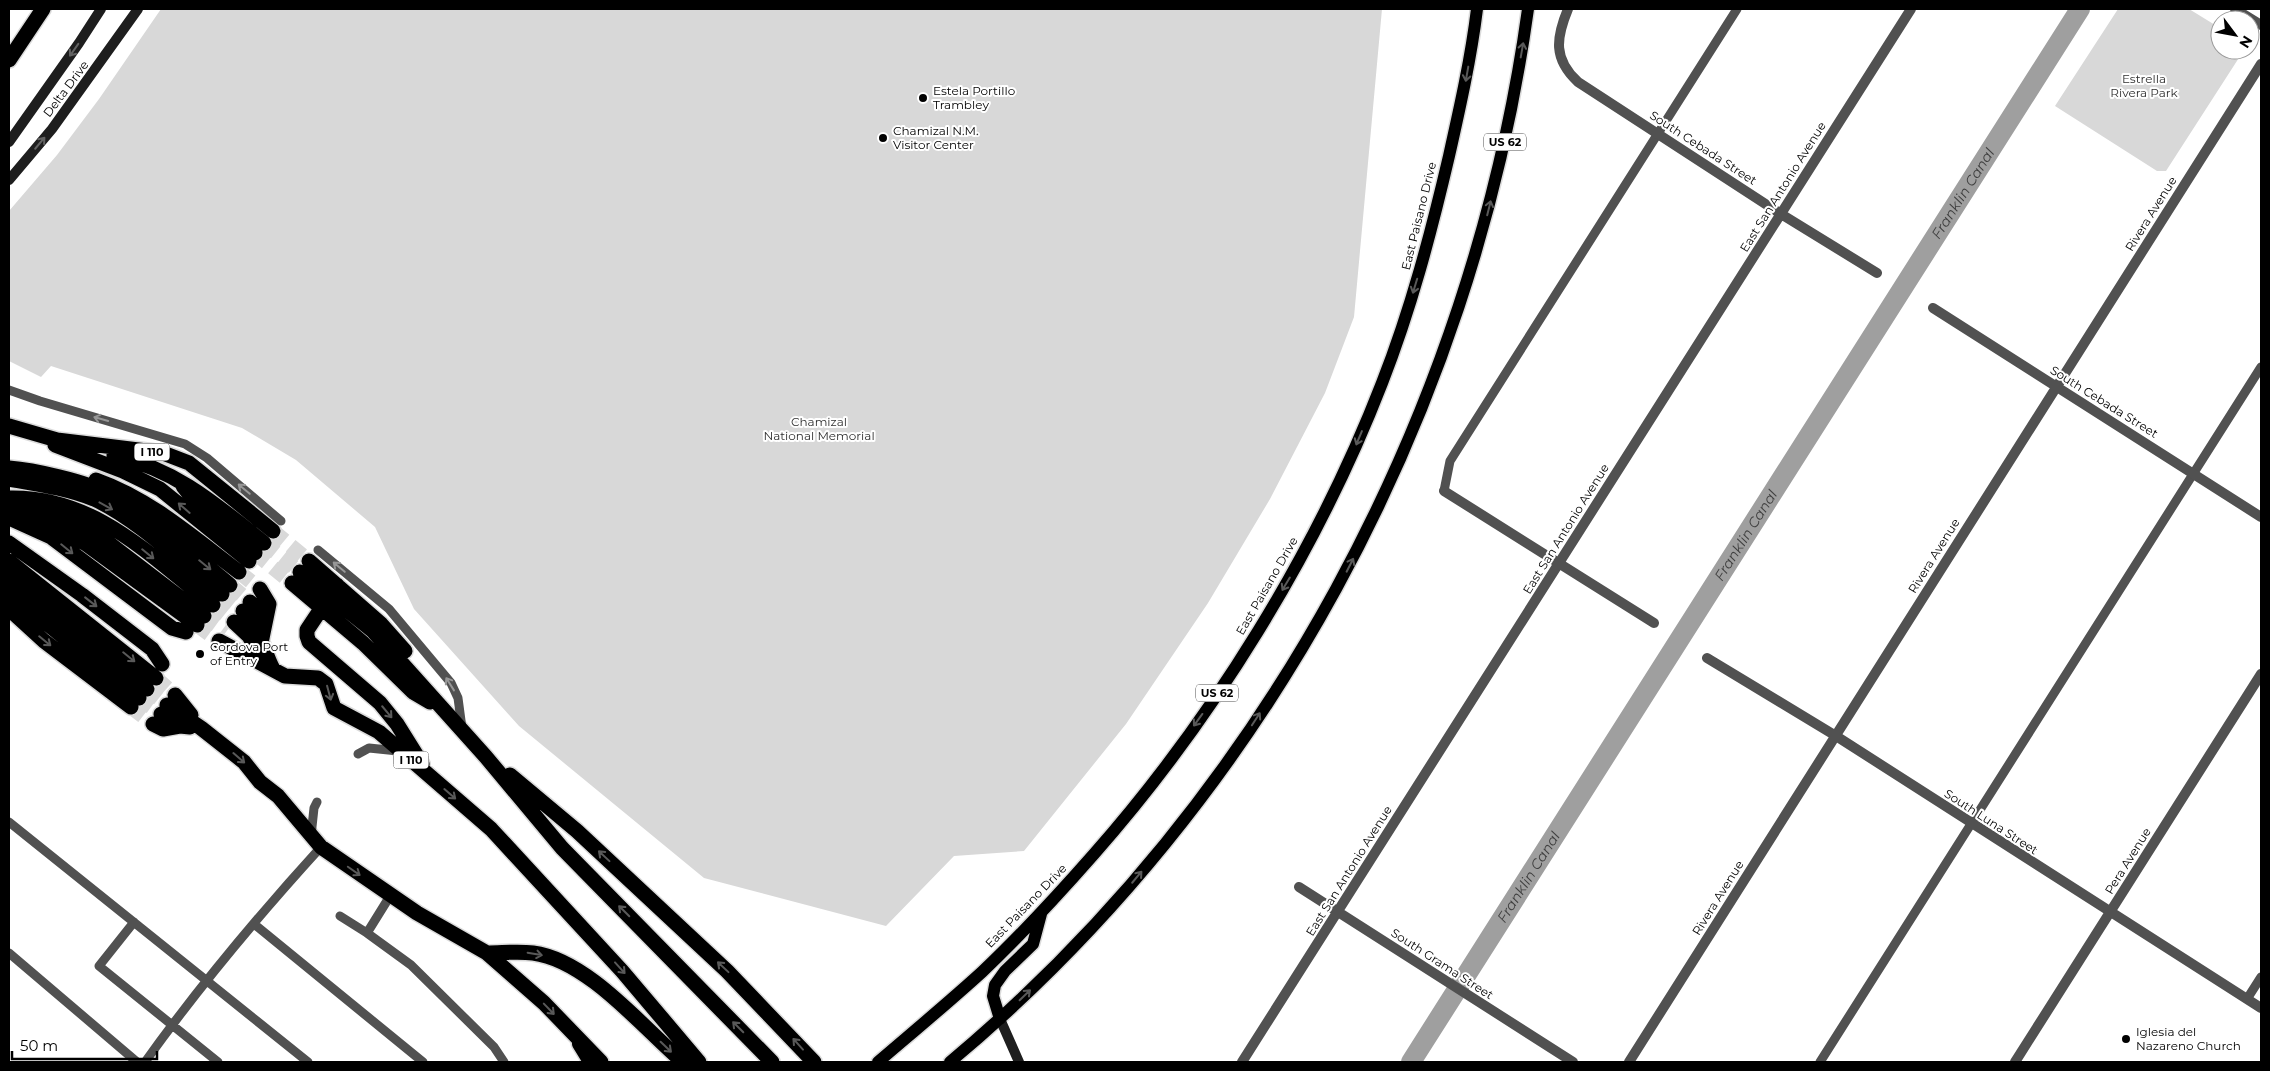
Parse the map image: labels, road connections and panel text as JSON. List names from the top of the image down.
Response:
{
  "streets": {
    "highway": ["I 110"],
    "main road": ["Delta Drive", "US 62", "East Paisano Drive"],
    "street": [
      "South Cebada Street",
      "East San Antonio Avenue",
      "Rivera Avenue",
      "South Luna Street",
      "Pera Avenue",
      "South Grama Street"
    ]
  },
  "crossings": [
    ["South Cebada Street", "East San Antonio Avenue"],
    ["South Cebada Street", "Rivera Avenue"],
    ["East San Antonio Avenue", "South Grama Street"],
    ["Rivera Avenue", "South Luna Street"],
    ["South Luna Street", "Pera Avenue"]
  ],
  "water": ["Franklin Canal"],
  "parks": ["Estrella Rivera Park", "Chamizal National Memorial"],
  "places": [
    "Estela Portillo Trambley",
    "Chamizal N.M. Visitor Center",
    "Cordova Port of Entry",
    "Iglesia del Nazareno Church"
  ],
  "scale_bar": "50 m",
  "north": "bottom right"
}
